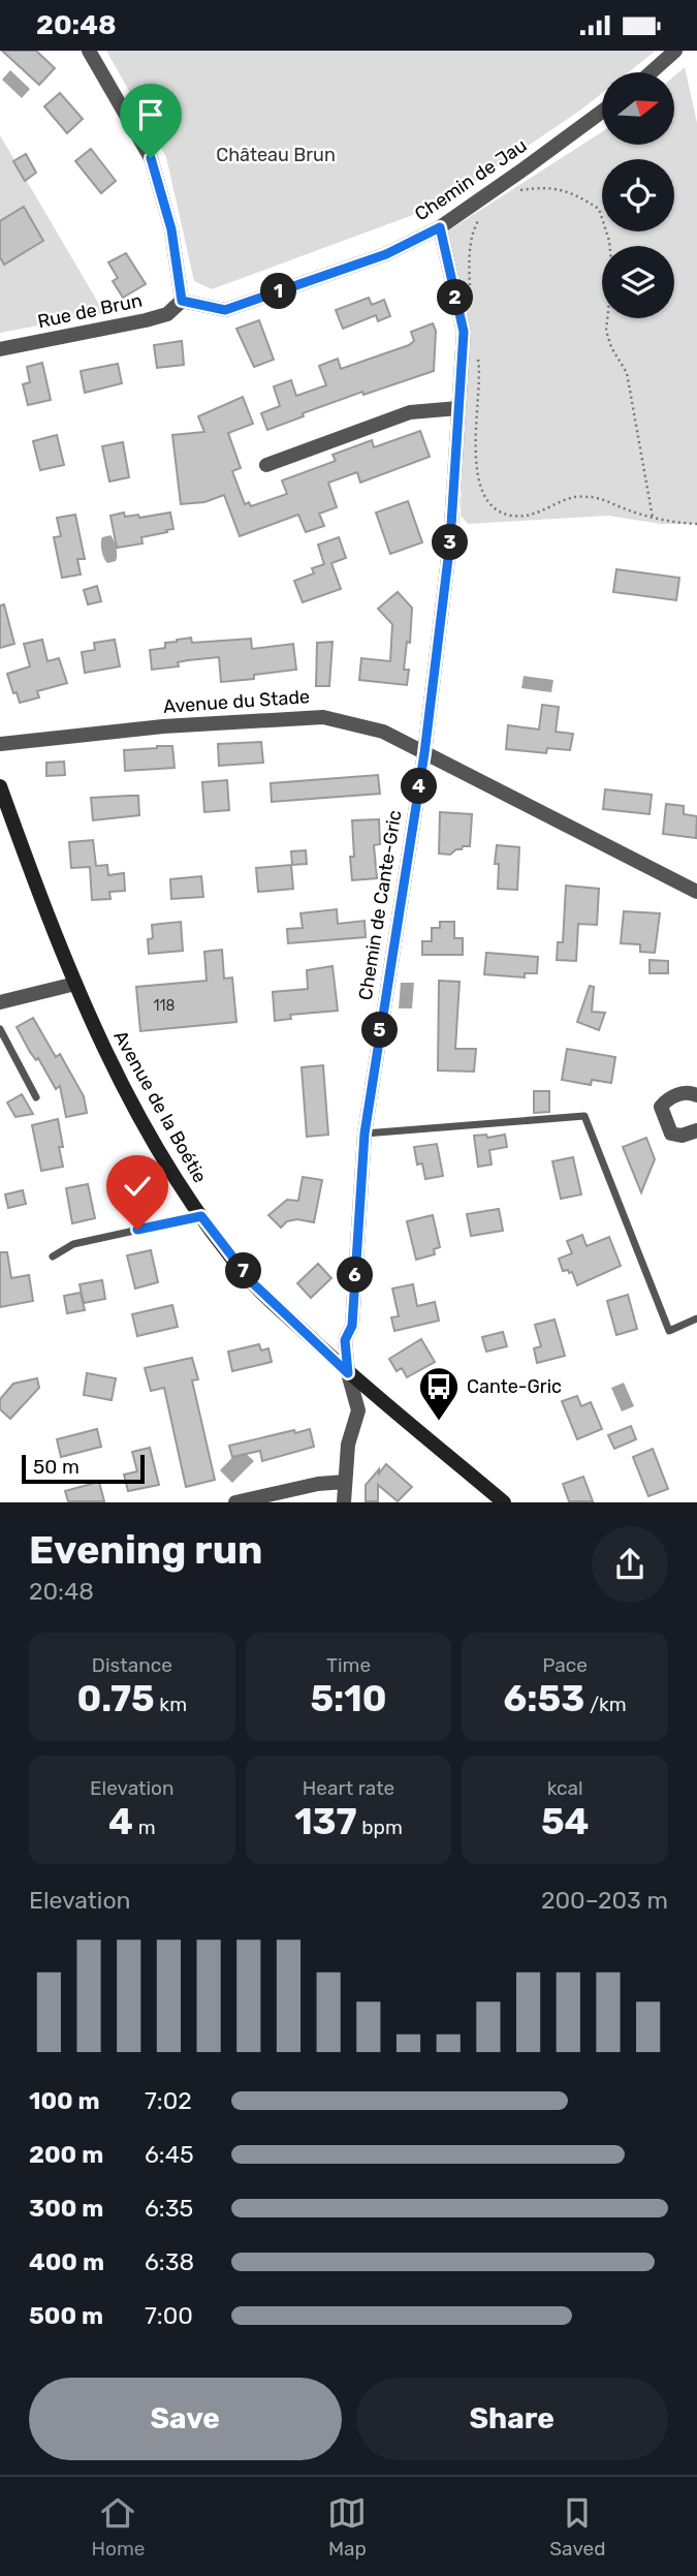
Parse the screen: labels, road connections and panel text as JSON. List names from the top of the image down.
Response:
{
  "streets": {
    "main road": ["Avenue de la Boétie"],
    "street": [
      "Chemin de Jau",
      "Rue de Brun",
      "Avenue du Stade",
      "Chemin de Cante-Gric"
    ]
  },
  "crossings": [
    ["Chemin de Jau", "Rue de Brun"],
    ["Chemin de Jau", "Chemin de Cante-Gric"],
    ["Avenue du Stade", "Chemin de Cante-Gric"],
    ["Chemin de Cante-Gric", "Avenue de la Boétie"]
  ],
  "parks": ["Château Brun"],
  "places": {
    "bus stop": ["Cante-Gric"]
  },
  "house_numbers": ["118"],
  "scale_bar": "50 m",
  "north": "right",
  "page": {
    "status": "20:48",
    "pins": [
      "1",
      "2",
      "3",
      "4",
      "5",
      "7",
      "6"
    ],
    "scale": "50 m",
    "heading": ["Evening run", "20:48"],
    "stats": [
      ["Distance", "0.75 km"],
      ["Time", "5:10"],
      ["Pace", "6:53 /km"],
      ["Elevation", "4 m"],
      ["Heart rate", "137 bpm"],
      ["kcal", "54"]
    ],
    "chart": ["Elevation", "200–203 m"],
    "list": [
      {
        "name": "100 m",
        "note": "7:02"
      },
      {
        "name": "200 m",
        "note": "6:45"
      },
      {
        "name": "300 m",
        "note": "6:35"
      },
      {
        "name": "400 m",
        "note": "6:38"
      },
      {
        "name": "500 m",
        "note": "7:00"
      }
    ],
    "buttons": ["Save", "Share"],
    "tabs": ["Home", "Map", "Saved"]
  }
}
